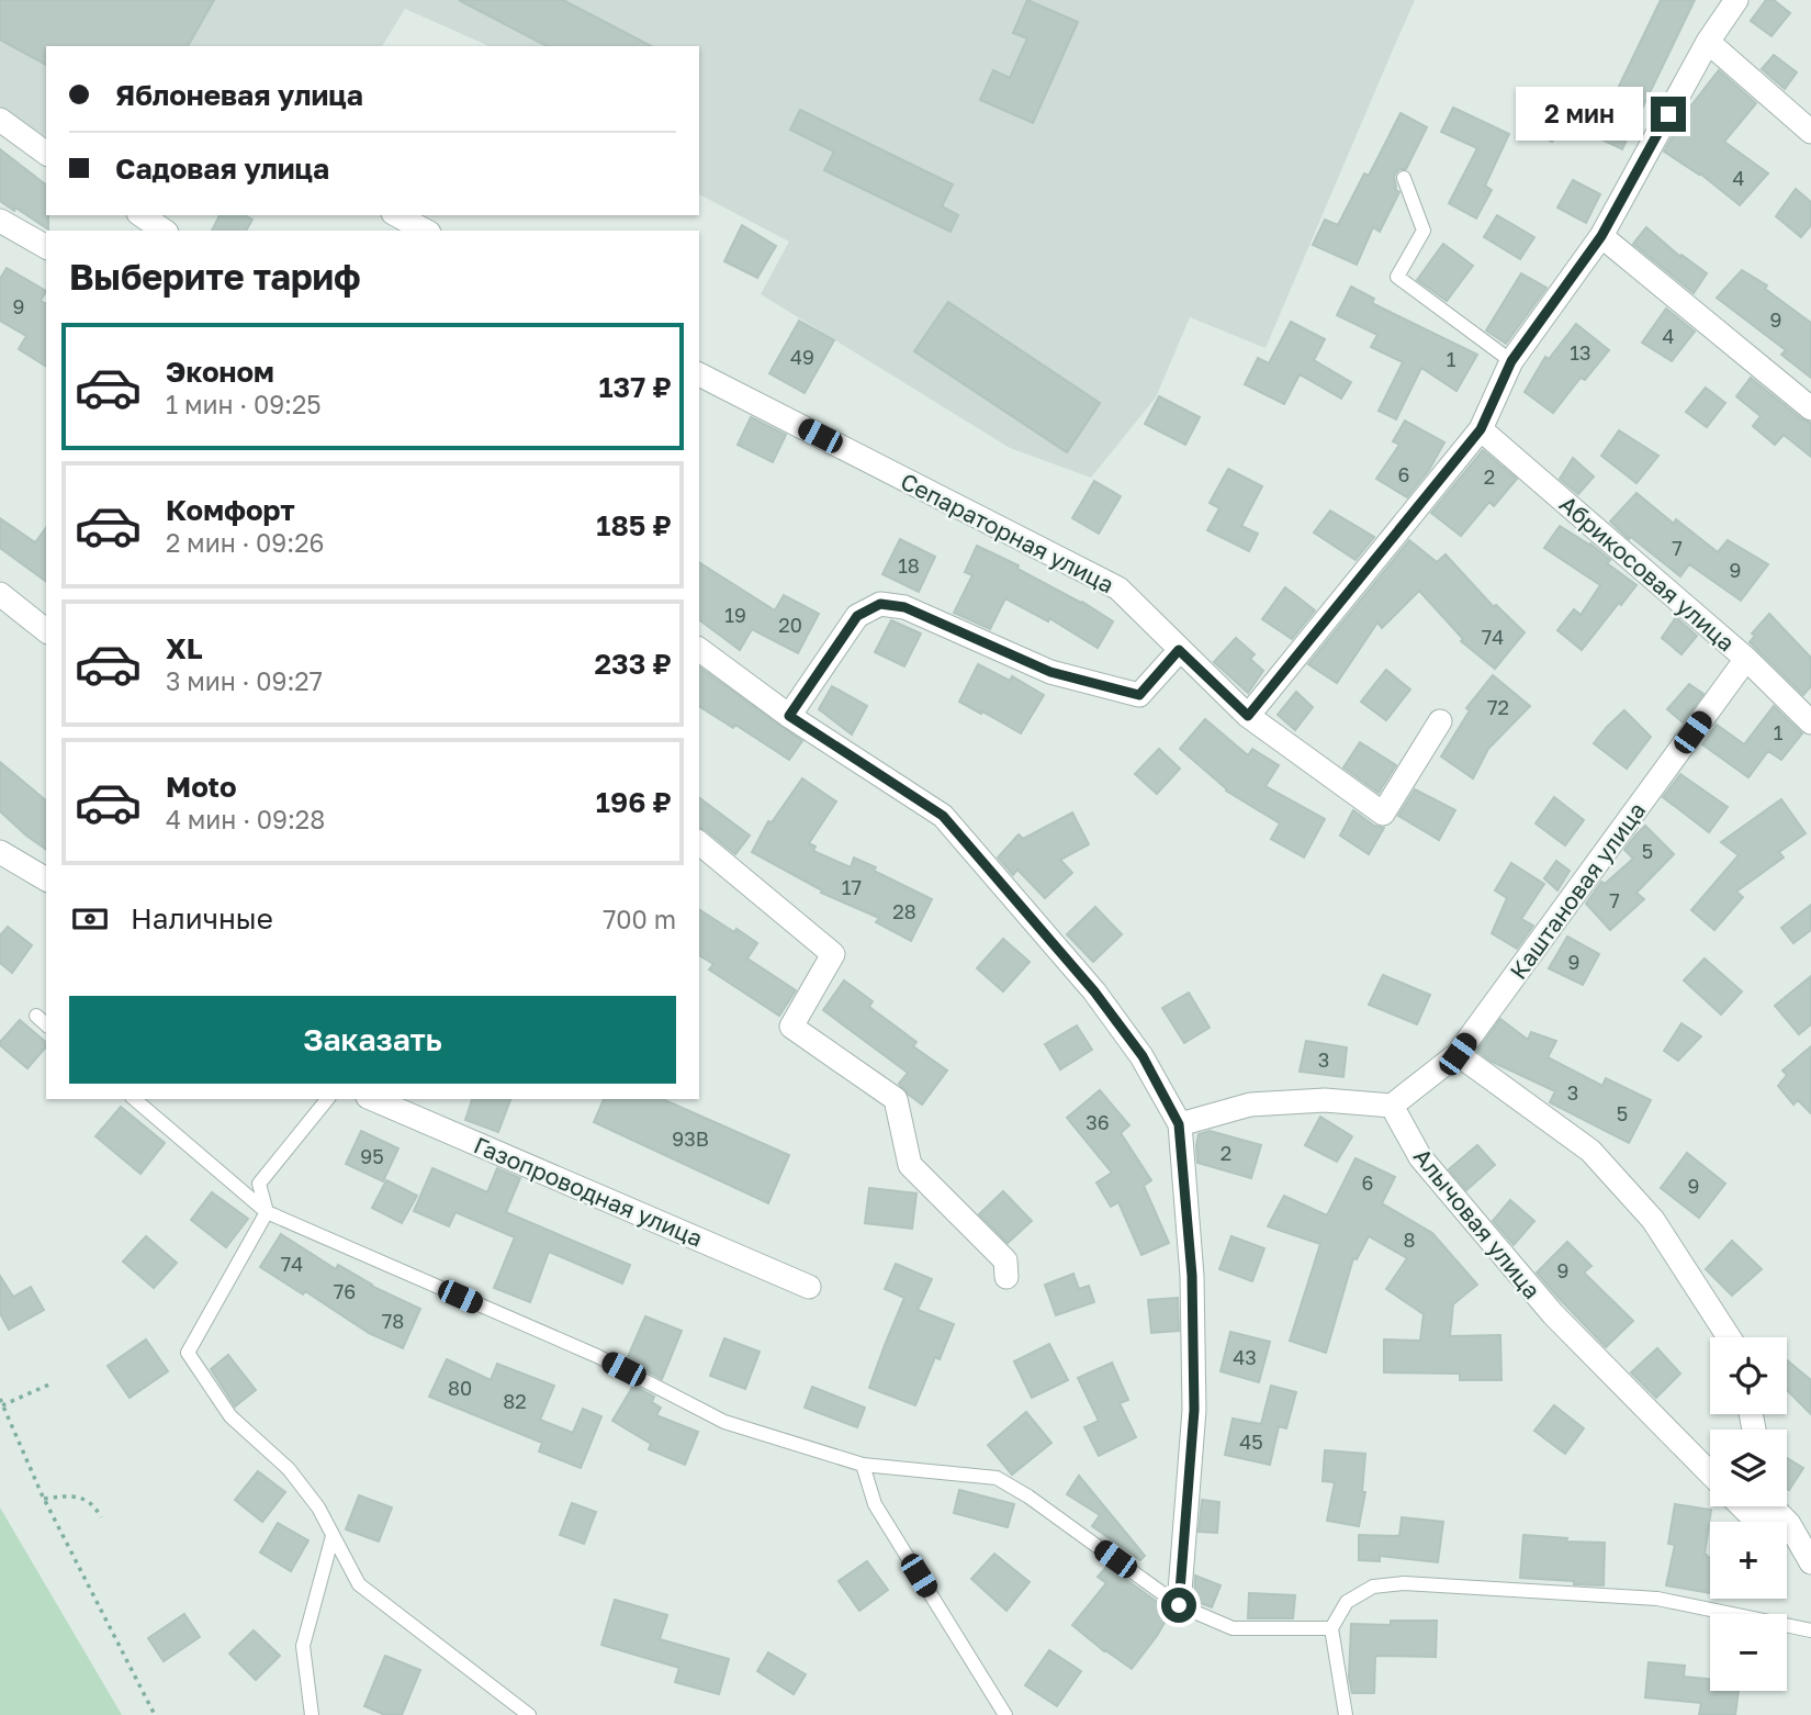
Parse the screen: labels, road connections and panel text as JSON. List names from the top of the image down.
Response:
{
  "streets": {
    "street": [
      "Сепараторная улица",
      "Абрикосовая улица",
      "Каштановая улица",
      "Газопроводная улица",
      "Алычовая улица"
    ]
  },
  "crossings": [
    ["Абрикосовая улица", "Каштановая улица"],
    ["Каштановая улица", "Алычовая улица"]
  ],
  "house_numbers": [
    "4",
    "9",
    "9",
    "4",
    "13",
    "49",
    "1",
    "6",
    "2",
    "7",
    "18",
    "9",
    "19",
    "20",
    "74",
    "72",
    "1",
    "5",
    "17",
    "7",
    "28",
    "9",
    "3",
    "3",
    "5",
    "36",
    "93В",
    "2",
    "95",
    "6",
    "9",
    "8",
    "74",
    "9",
    "76",
    "78",
    "43",
    "80",
    "82",
    "45"
  ],
  "page": {
    "banner": ["Яблоневая улица", "Садовая улица"],
    "bubble": "2 мин",
    "heading": "Выберите тариф",
    "list": [
      {
        "name": "Эконом",
        "note": "1 мин · 09:25",
        "value": "137 ₽"
      },
      {
        "name": "Комфорт",
        "note": "2 мин · 09:26",
        "value": "185 ₽"
      },
      {
        "name": "XL",
        "note": "3 мин · 09:27",
        "value": "233 ₽"
      },
      {
        "name": "Moto",
        "note": "4 мин · 09:28",
        "value": "196 ₽"
      }
    ],
    "pay": ["Наличные", "700 m"],
    "buttons": "Заказать",
    "map_buttons": ["+", "−"]
  }
}
